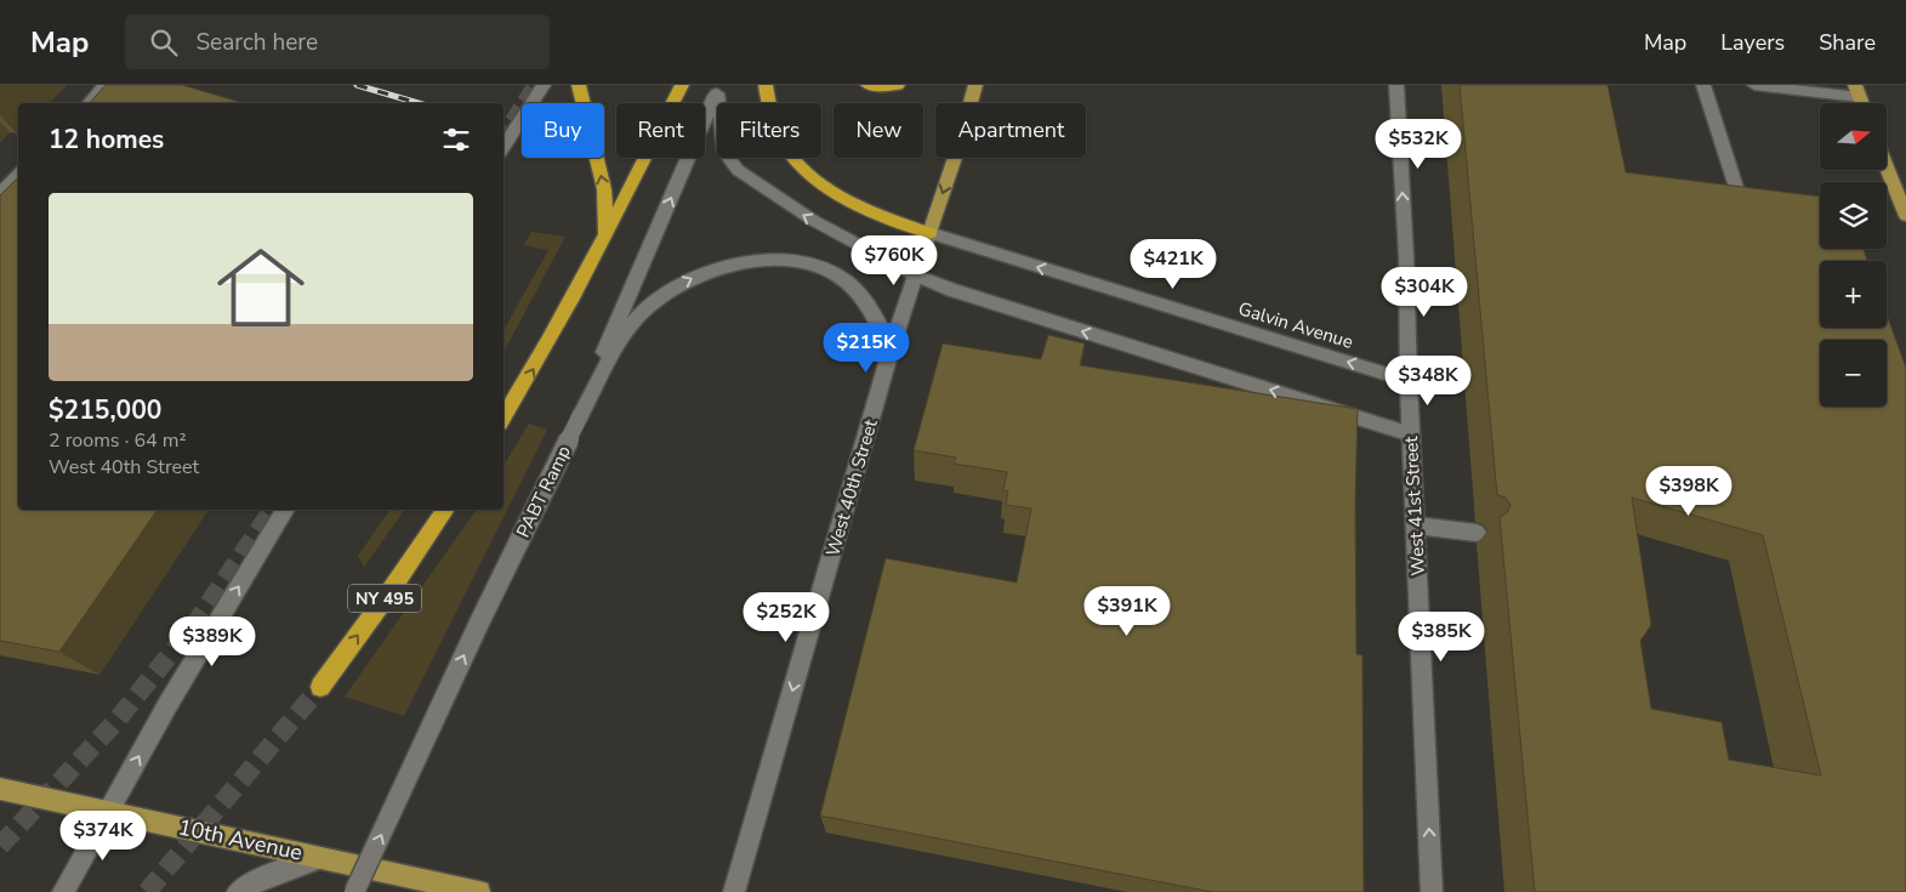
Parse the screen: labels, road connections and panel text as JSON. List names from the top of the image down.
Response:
{
  "streets": {
    "highway": ["NY 495"],
    "main road": ["West 40th Street", "10th Avenue"],
    "street": ["Galvin Avenue", "PABT Ramp", "West 41st Street"]
  },
  "crossings": [
    ["Galvin Avenue", "West 40th Street"],
    ["Galvin Avenue", "West 41st Street"]
  ],
  "one_way": ["West 40th Street", "PABT Ramp", "West 41st Street"],
  "north": "right",
  "page": {
    "header": "Map",
    "search": "Search here",
    "nav": ["Map", "Layers", "Share"],
    "map_buttons": ["+", "−"],
    "chip": [
      "Buy",
      "Rent",
      "Filters",
      "New",
      "Apartment"
    ],
    "heading": "12 homes",
    "price": [
      "$532K",
      "$760K",
      "$421K",
      "$304K",
      "$215K",
      "$348K",
      "$398K",
      "$391K",
      "$252K",
      "$385K",
      "$389K",
      "$374K"
    ],
    "list": [
      {
        "name": "$215,000",
        "note": "2 rooms · 64 m² · West 40th Street"
      }
    ]
  }
}
